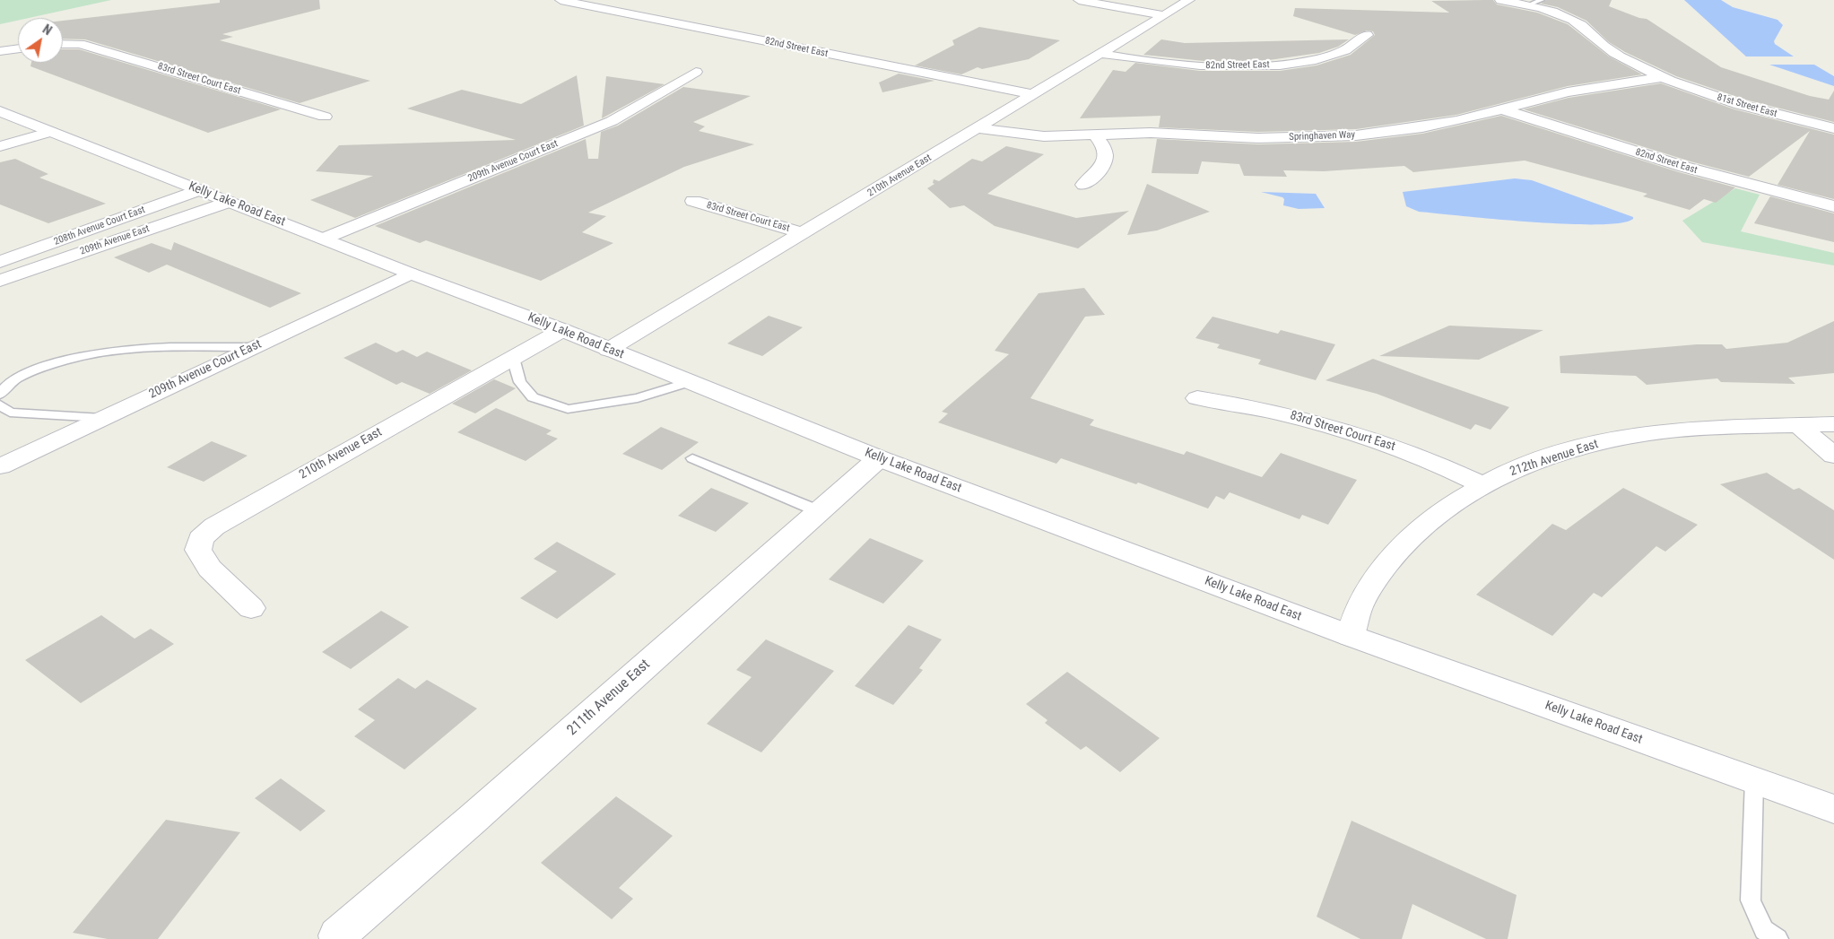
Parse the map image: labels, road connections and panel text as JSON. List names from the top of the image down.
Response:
{
  "streets": {
    "street": [
      "82nd Street East",
      "83rd Street Court East",
      "81st Street East",
      "Springhaven Way",
      "209th Avenue Court East",
      "210th Avenue East",
      "Kelly Lake Road East",
      "208th Avenue Court East",
      "209th Avenue East",
      "212th Avenue East",
      "211th Avenue East"
    ]
  },
  "crossings": [
    ["82nd Street East", "Springhaven Way"],
    ["82nd Street East", "210th Avenue East"],
    ["83rd Street Court East", "210th Avenue East"],
    ["83rd Street Court East", "212th Avenue East"],
    ["81st Street East", "Springhaven Way"],
    ["Springhaven Way", "210th Avenue East"],
    ["209th Avenue Court East", "Kelly Lake Road East"],
    ["210th Avenue East", "Kelly Lake Road East"],
    ["Kelly Lake Road East", "208th Avenue Court East"],
    ["Kelly Lake Road East", "209th Avenue East"],
    ["Kelly Lake Road East", "212th Avenue East"],
    ["Kelly Lake Road East", "211th Avenue East"]
  ],
  "north": "top right"
}
